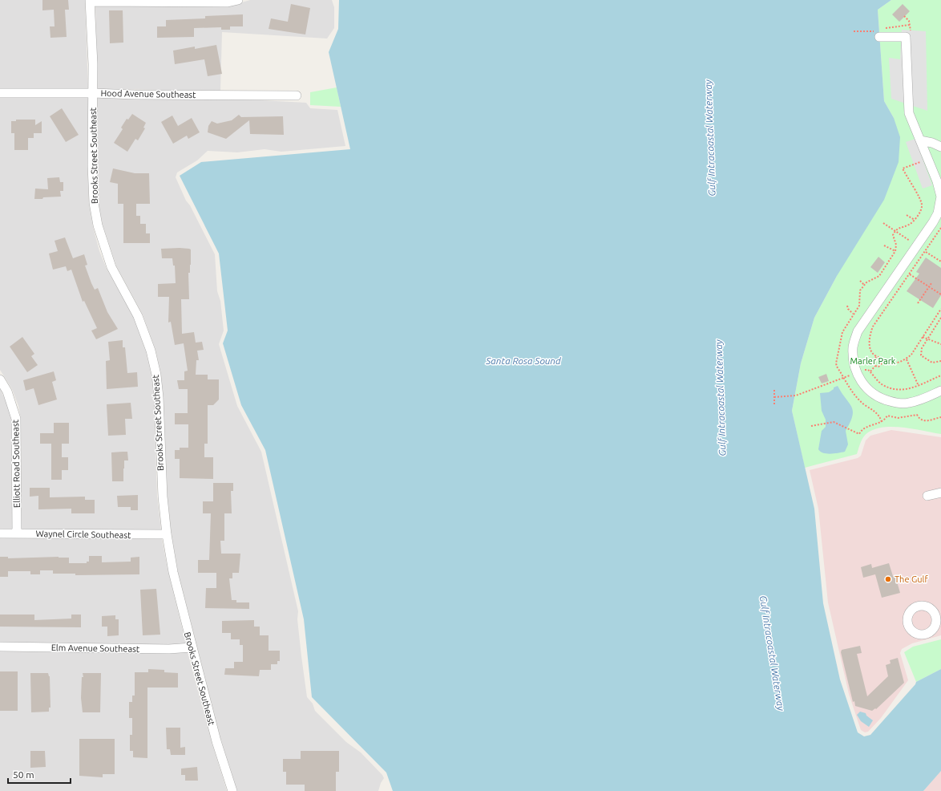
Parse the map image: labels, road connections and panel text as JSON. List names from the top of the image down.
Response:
{
  "streets": {
    "street": [
      "Hood Avenue Southeast",
      "Brooks Street Southeast",
      "Elliott Road Southeast",
      "Waynel Circle Southeast",
      "Elm Avenue Southeast"
    ]
  },
  "crossings": [
    ["Hood Avenue Southeast", "Brooks Street Southeast"],
    ["Brooks Street Southeast", "Waynel Circle Southeast"],
    ["Brooks Street Southeast", "Elm Avenue Southeast"],
    ["Elliott Road Southeast", "Waynel Circle Southeast"]
  ],
  "water": ["Gulf Intracoastal Waterway", "Santa Rosa Sound"],
  "parks": ["Marler Park"],
  "places": ["The Gulf"],
  "scale_bar": "50 m"
}
